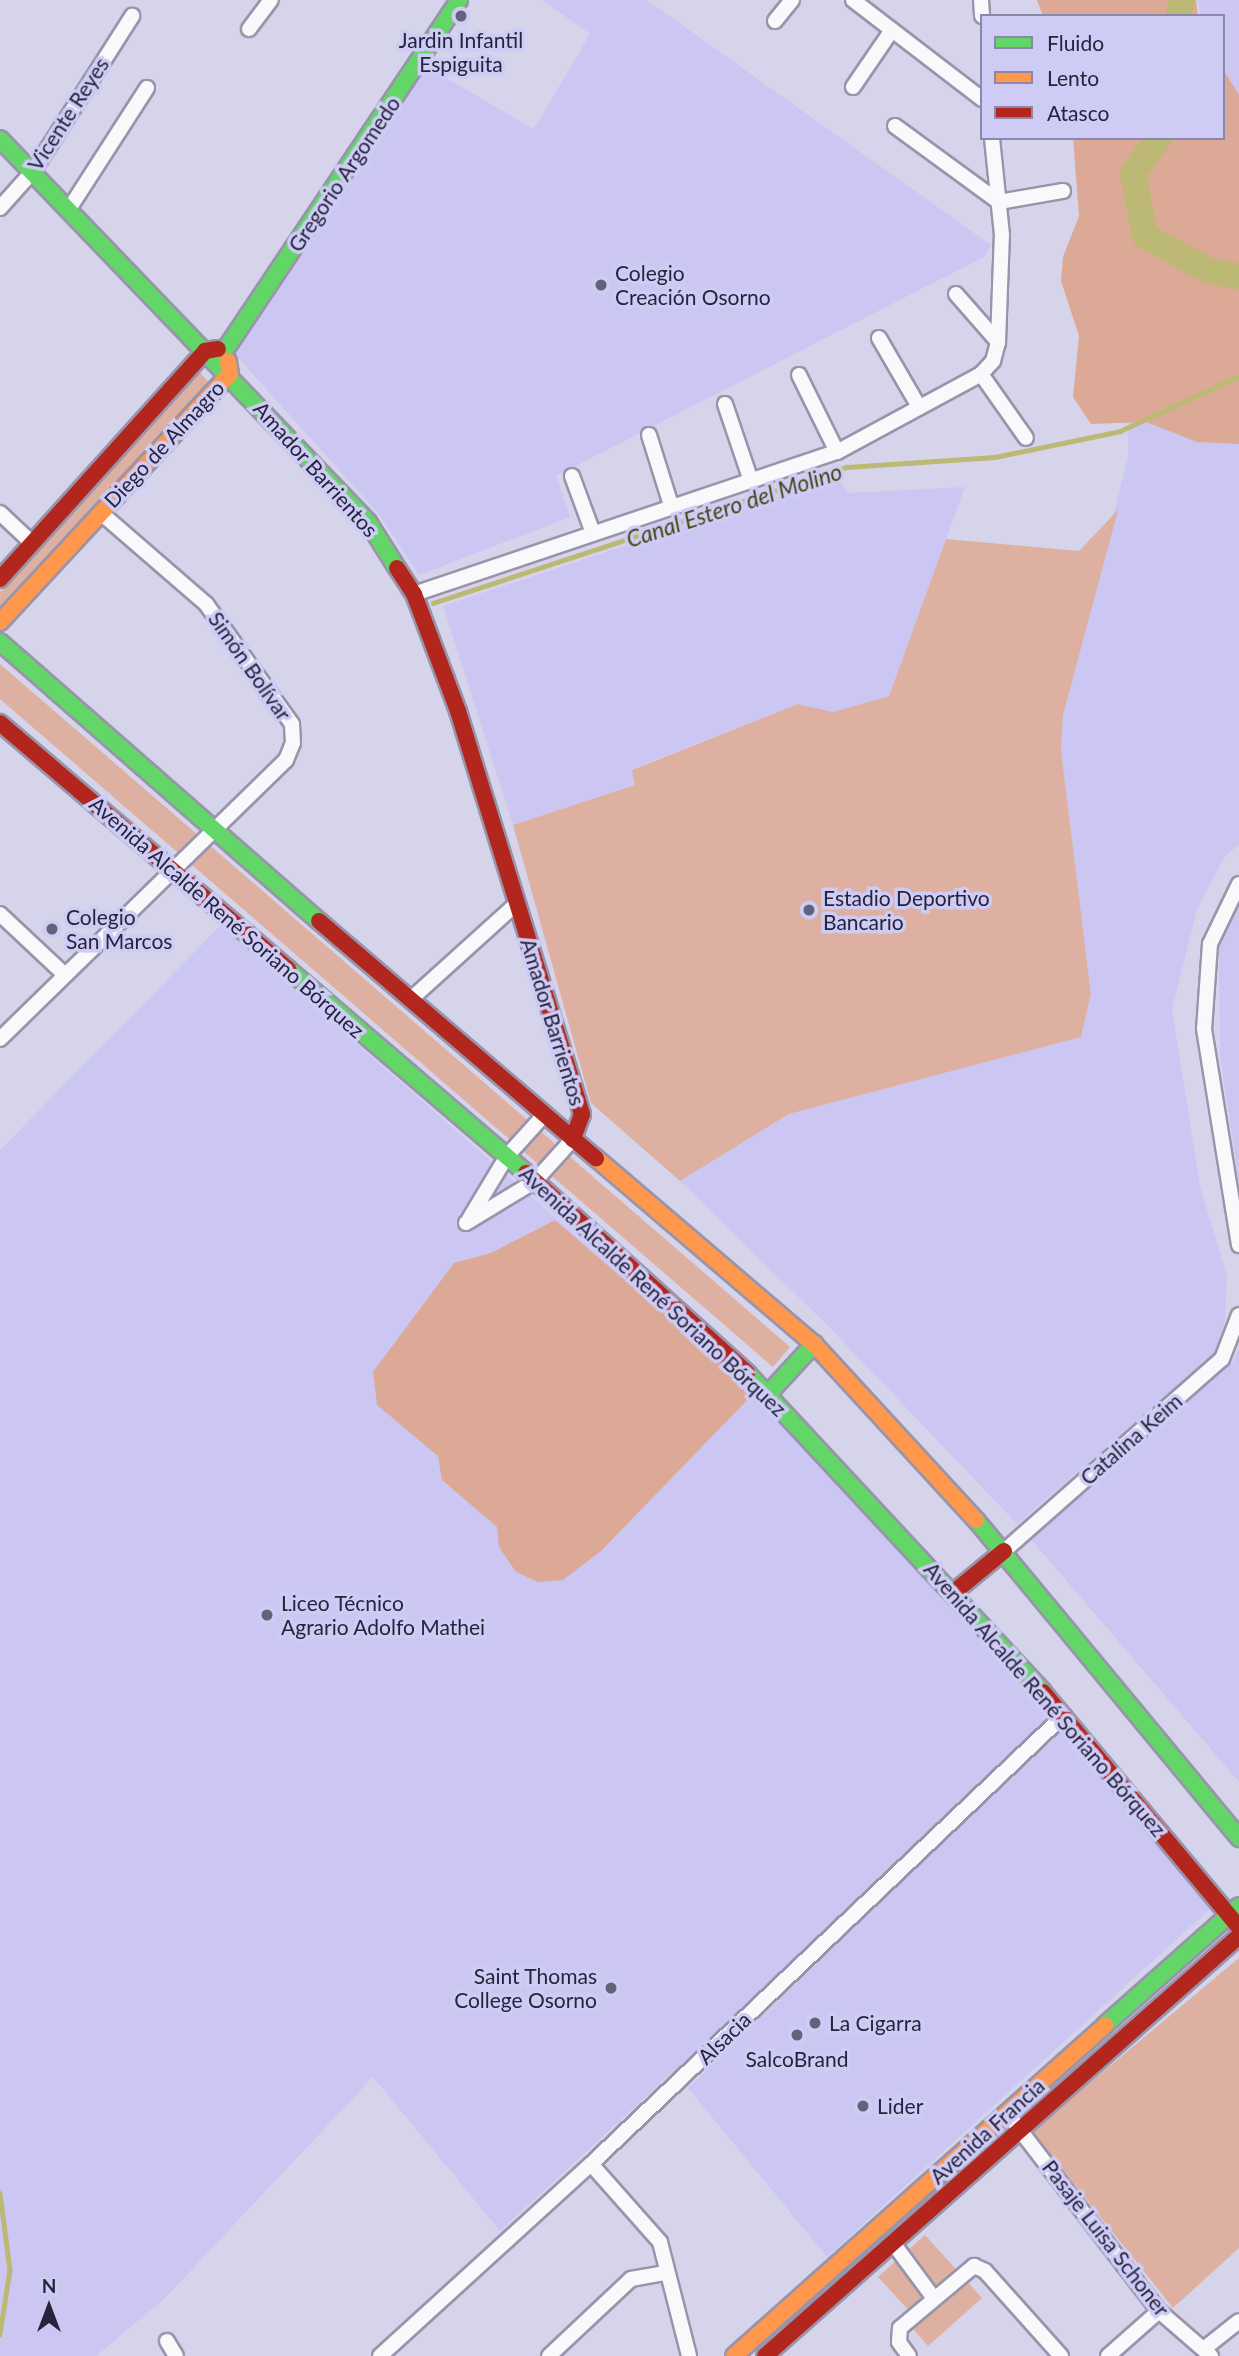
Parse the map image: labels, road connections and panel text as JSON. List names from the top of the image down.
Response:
{
  "streets": {
    "main road": [
      "Gregorio Argomedo",
      "Diego de Almagro",
      "Amador Barrientos",
      "Avenida Alcalde René Soriano Bórquez",
      "Avenida Francia"
    ],
    "street": [
      "Vicente Reyes",
      "Simón Bolívar",
      "Catalina Keim",
      "Alsacia",
      "Pasaje Luisa Schoner"
    ]
  },
  "crossings": [
    ["Vicente Reyes", "Amador Barrientos"],
    ["Gregorio Argomedo", "Diego de Almagro"],
    ["Diego de Almagro", "Amador Barrientos"],
    ["Diego de Almagro", "Simón Bolívar"],
    ["Simón Bolívar", "Avenida Alcalde René Soriano Bórquez"],
    ["Avenida Alcalde René Soriano Bórquez", "Alsacia"],
    ["Avenida Alcalde René Soriano Bórquez", "Avenida Francia"],
    ["Avenida Francia", "Pasaje Luisa Schoner"]
  ],
  "water": ["Canal Estero del Molino"],
  "places": [
    "Jardin Infantil Espiguita",
    "Colegio Creación Osorno",
    "Estadio Deportivo Bancario",
    "Colegio San Marcos",
    "Liceo Técnico Agrario Adolfo Mathei",
    "Saint Thomas College Osorno",
    "La Cigarra",
    "SalcoBrand",
    "Lider"
  ],
  "legend": ["Fluido", "Lento", "Atasco"],
  "north": "top"
}
